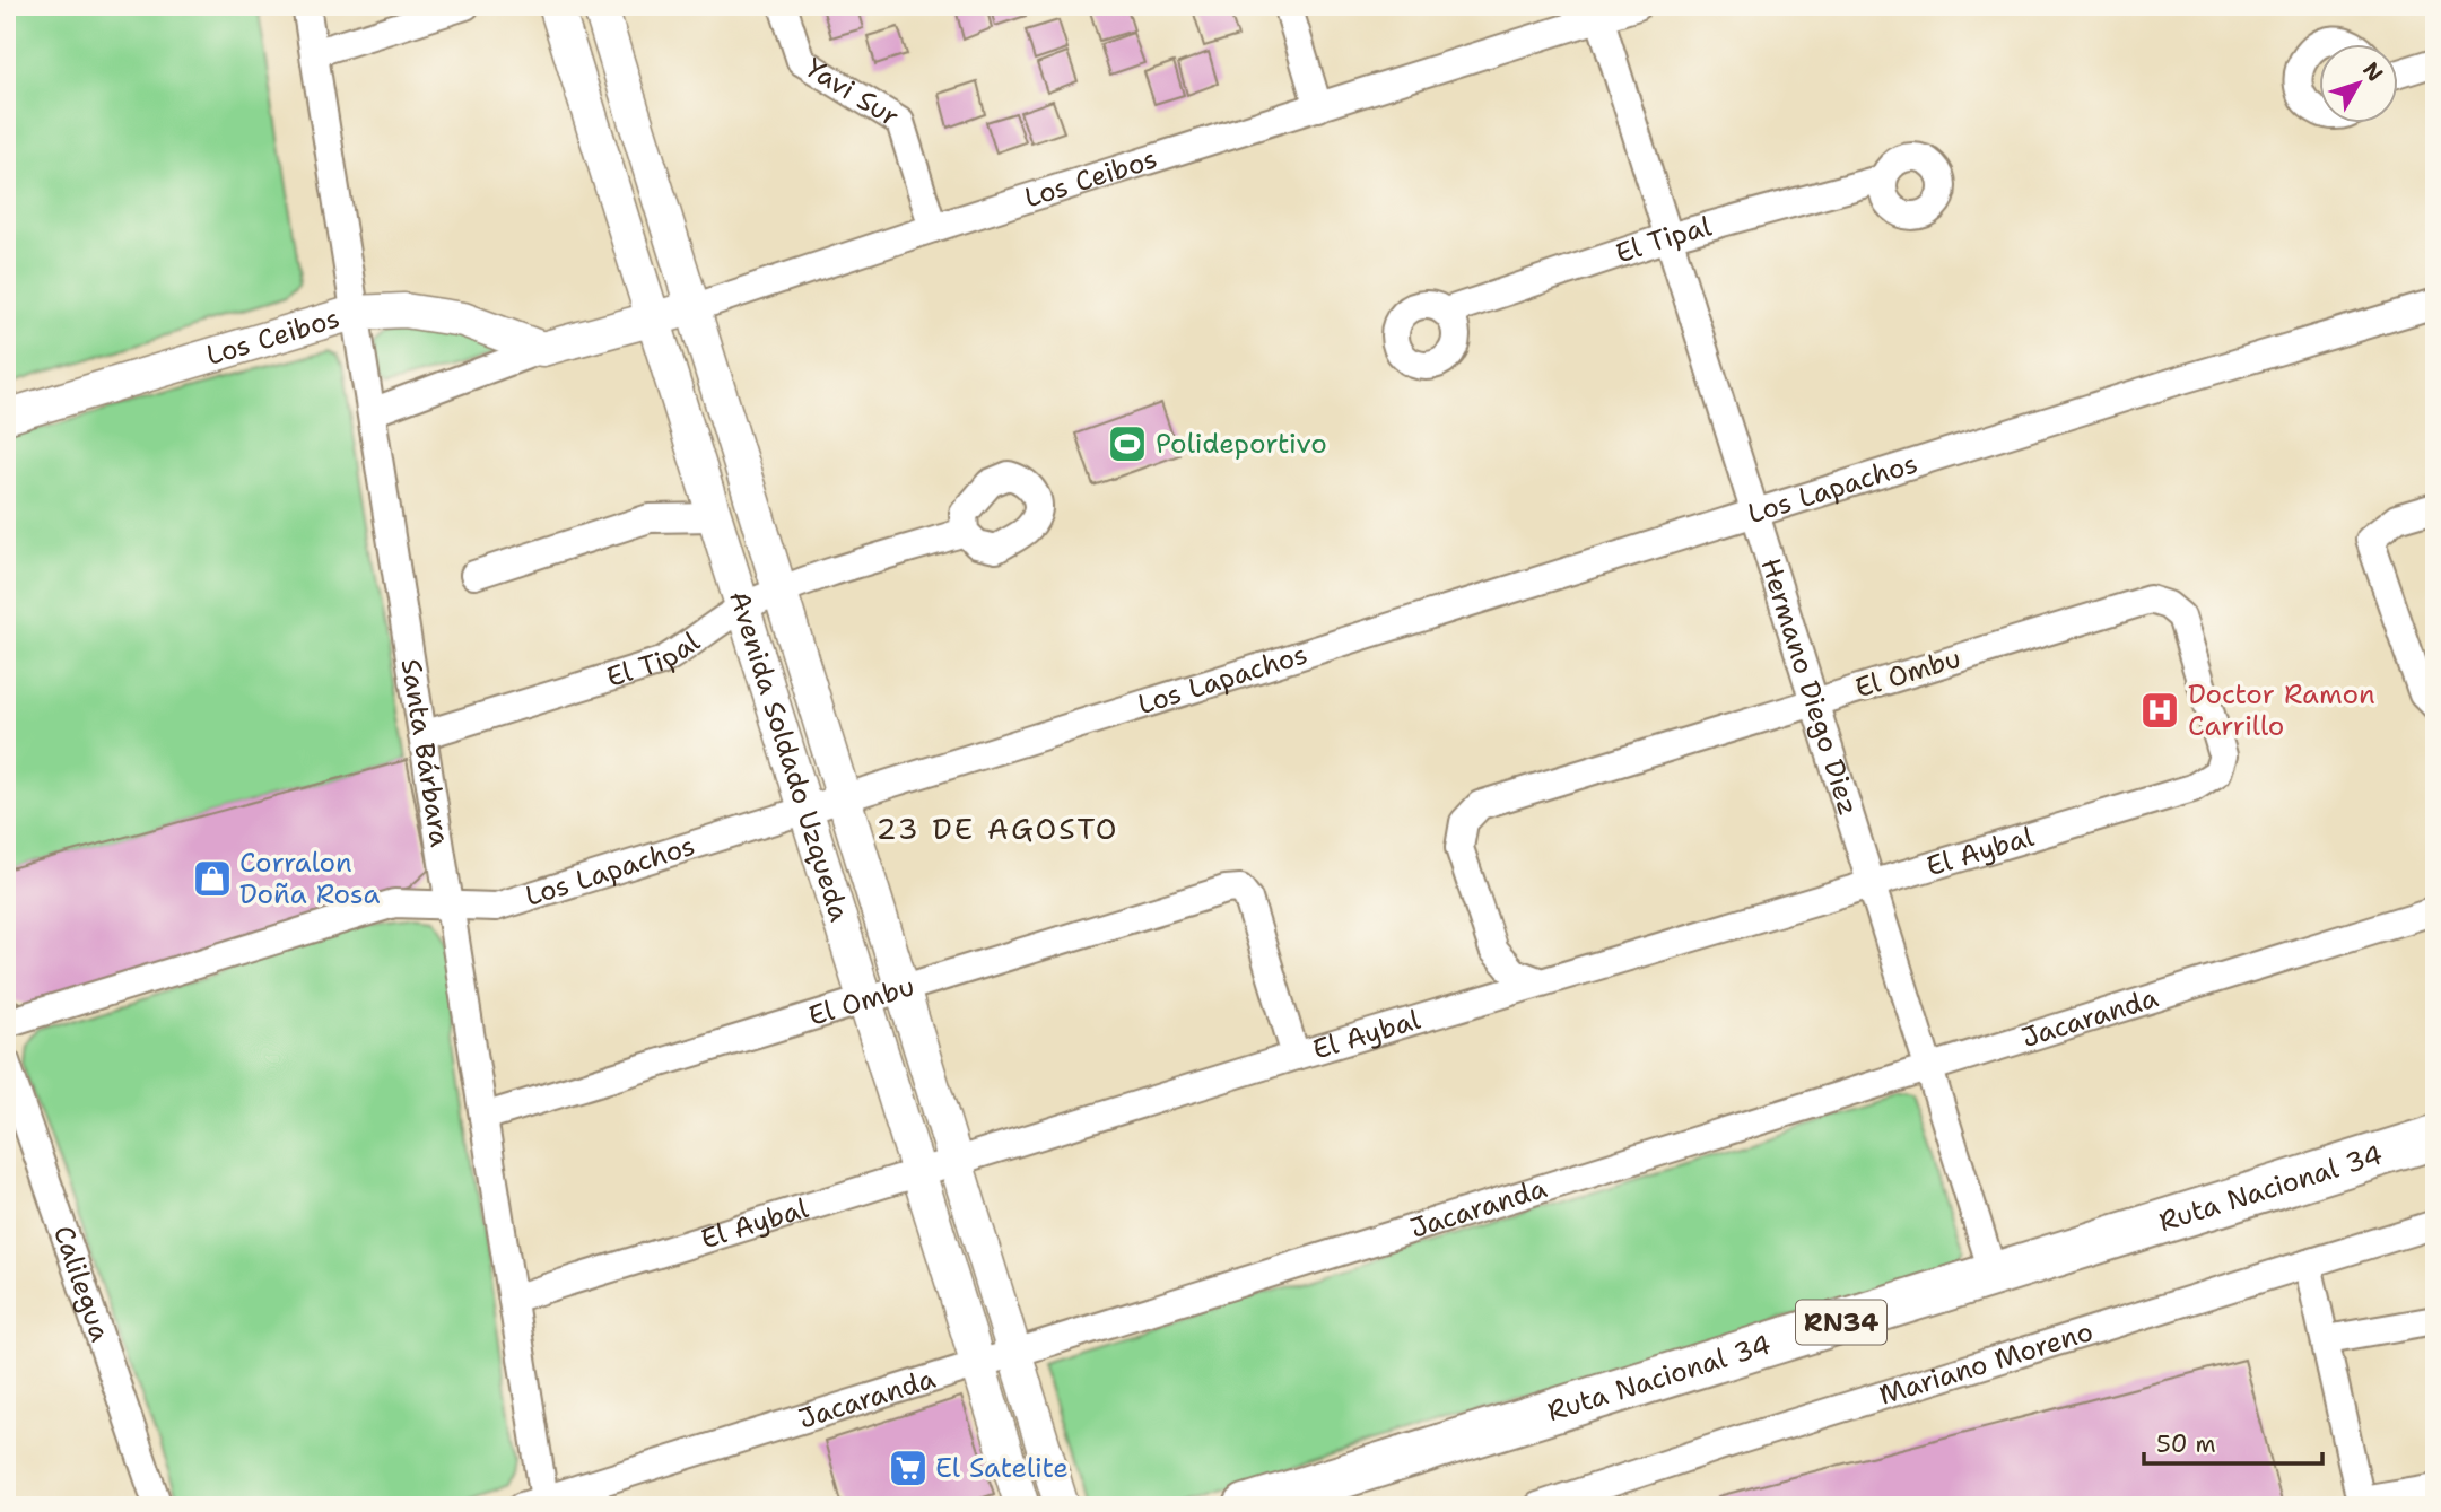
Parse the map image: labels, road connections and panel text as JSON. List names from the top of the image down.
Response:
{
  "streets": {
    "highway": ["Ruta Nacional 34", "RN34"],
    "street": [
      "Yavi Sur",
      "Los Ceibos",
      "El Tipal",
      "Los Lapachos",
      "El Ombu",
      "Hermano Diego Diez",
      "Santa Bárbara",
      "Avenida Soldado Uzqueda",
      "El Aybal",
      "Jacaranda",
      "Calilegua",
      "Mariano Moreno"
    ]
  },
  "crossings": [
    ["Yavi Sur", "Los Ceibos"],
    ["Los Ceibos", "Hermano Diego Diez"],
    ["Los Ceibos", "Santa Bárbara"],
    ["Los Ceibos", "Avenida Soldado Uzqueda"],
    ["El Tipal", "Hermano Diego Diez"],
    ["El Tipal", "Santa Bárbara"],
    ["El Tipal", "Avenida Soldado Uzqueda"],
    ["Los Lapachos", "Hermano Diego Diez"],
    ["Los Lapachos", "Santa Bárbara"],
    ["Los Lapachos", "Avenida Soldado Uzqueda"],
    ["El Ombu", "Hermano Diego Diez"],
    ["El Ombu", "Santa Bárbara"],
    ["El Ombu", "Avenida Soldado Uzqueda"],
    ["El Ombu", "El Aybal"],
    ["Hermano Diego Diez", "El Aybal"],
    ["Hermano Diego Diez", "Jacaranda"],
    ["Hermano Diego Diez", "Ruta Nacional 34"],
    ["Santa Bárbara", "El Aybal"],
    ["Santa Bárbara", "Jacaranda"],
    ["Avenida Soldado Uzqueda", "El Aybal"],
    ["Avenida Soldado Uzqueda", "Jacaranda"]
  ],
  "districts": ["23 DE AGOSTO"],
  "places": {
    "sports": ["Polideportivo"],
    "hospital": ["Doctor Ramon Carrillo"],
    "shop": ["Corralon Doña Rosa"],
    "supermarket": ["El Satelite"]
  },
  "scale_bar": "50 m",
  "north": "top right"
}
